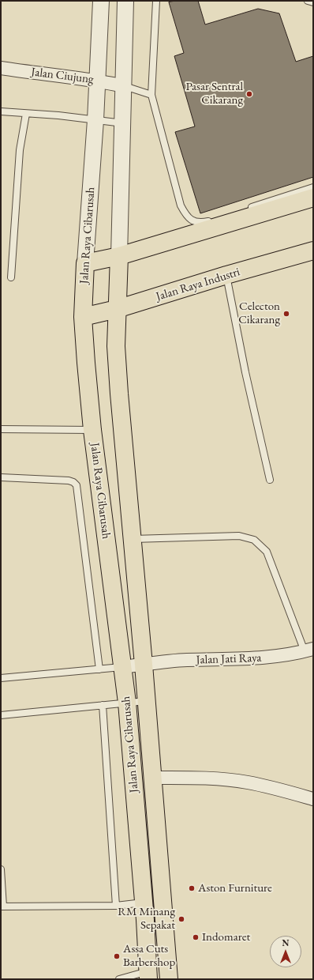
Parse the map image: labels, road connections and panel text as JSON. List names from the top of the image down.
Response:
{
  "streets": {
    "main road": ["Jalan Raya Cibarusah", "Jalan Raya Industri"],
    "street": ["Jalan Ciujung", "Jalan Jati Raya"]
  },
  "crossings": [
    ["Jalan Ciujung", "Jalan Raya Cibarusah"],
    ["Jalan Raya Cibarusah", "Jalan Raya Industri"],
    ["Jalan Raya Cibarusah", "Jalan Jati Raya"]
  ],
  "places": [
    "Pasar Sentral Cikarang",
    "Celecton Cikarang",
    "Aston Furniture",
    "RM Minang Sepakat",
    "Indomaret",
    "Assa Cuts Barbershop"
  ],
  "north": "top"
}
